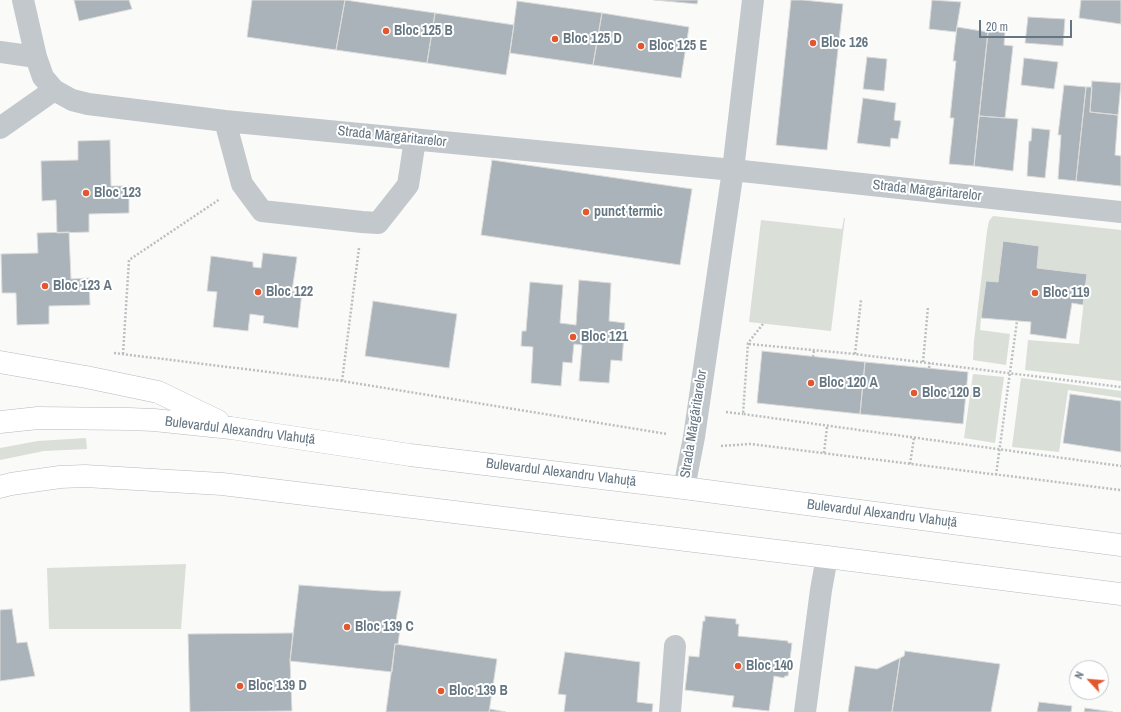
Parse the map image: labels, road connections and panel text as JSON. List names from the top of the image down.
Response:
{
  "streets": {
    "main road": ["Bulevardul Alexandru Vlahuță"],
    "street": ["Strada Mărgăritarelor"]
  },
  "crossings": [
    ["Strada Mărgăritarelor", "Bulevardul Alexandru Vlahuță"]
  ],
  "places": [
    "Bloc 125 B",
    "Bloc 125 D",
    "Bloc 126",
    "Bloc 125 E",
    "Bloc 123",
    "punct termic",
    "Bloc 123 A",
    "Bloc 122",
    "Bloc 119",
    "Bloc 121",
    "Bloc 120 A",
    "Bloc 120 B",
    "Bloc 139 C",
    "Bloc 140",
    "Bloc 139 D",
    "Bloc 139 B"
  ],
  "scale_bar": "20 m",
  "north": "top left"
}
